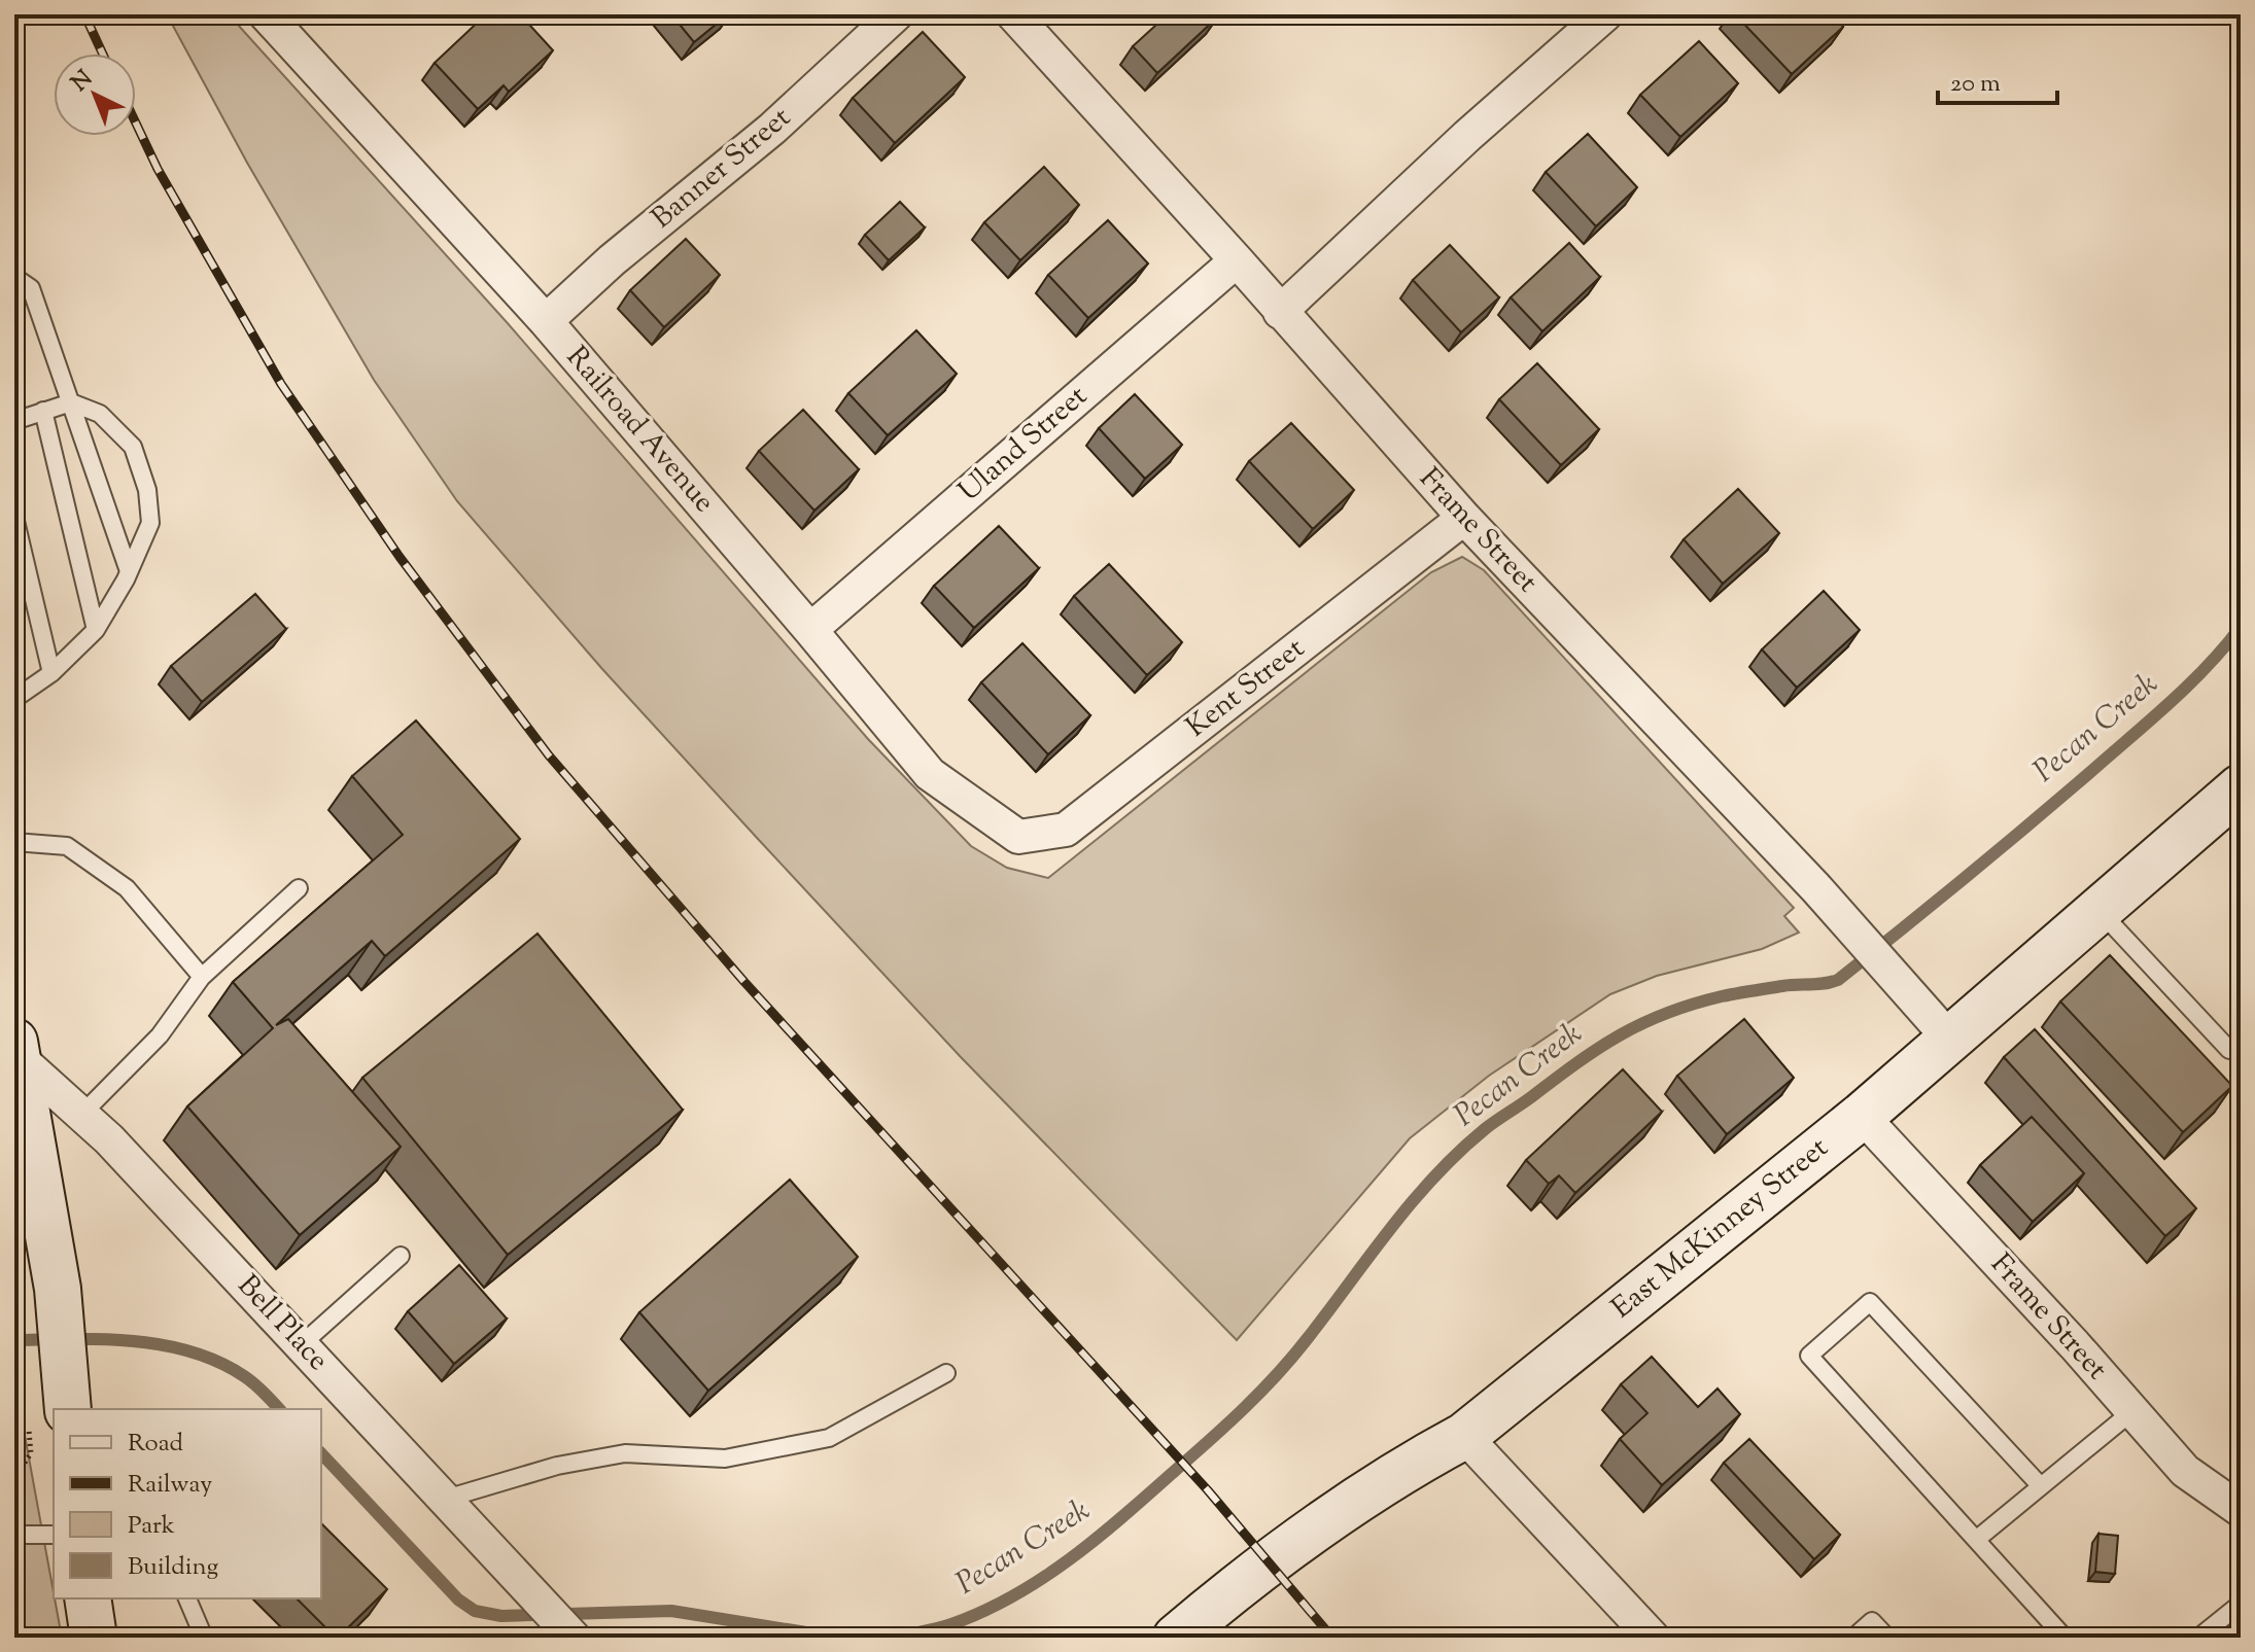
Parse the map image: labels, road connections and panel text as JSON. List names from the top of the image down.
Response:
{
  "streets": {
    "main road": ["East McKinney Street"],
    "street": [
      "Banner Street",
      "Railroad Avenue",
      "Uland Street",
      "Frame Street",
      "Kent Street",
      "Bell Place"
    ]
  },
  "crossings": [
    ["Banner Street", "Railroad Avenue"],
    ["Railroad Avenue", "Uland Street"],
    ["Railroad Avenue", "Kent Street"],
    ["Uland Street", "Frame Street"],
    ["Frame Street", "Kent Street"],
    ["Frame Street", "East McKinney Street"]
  ],
  "water": ["Pecan Creek"],
  "legend": [
    "Road",
    "Railway",
    "Park",
    "Building"
  ],
  "scale_bar": "20 m",
  "north": "top left"
}
